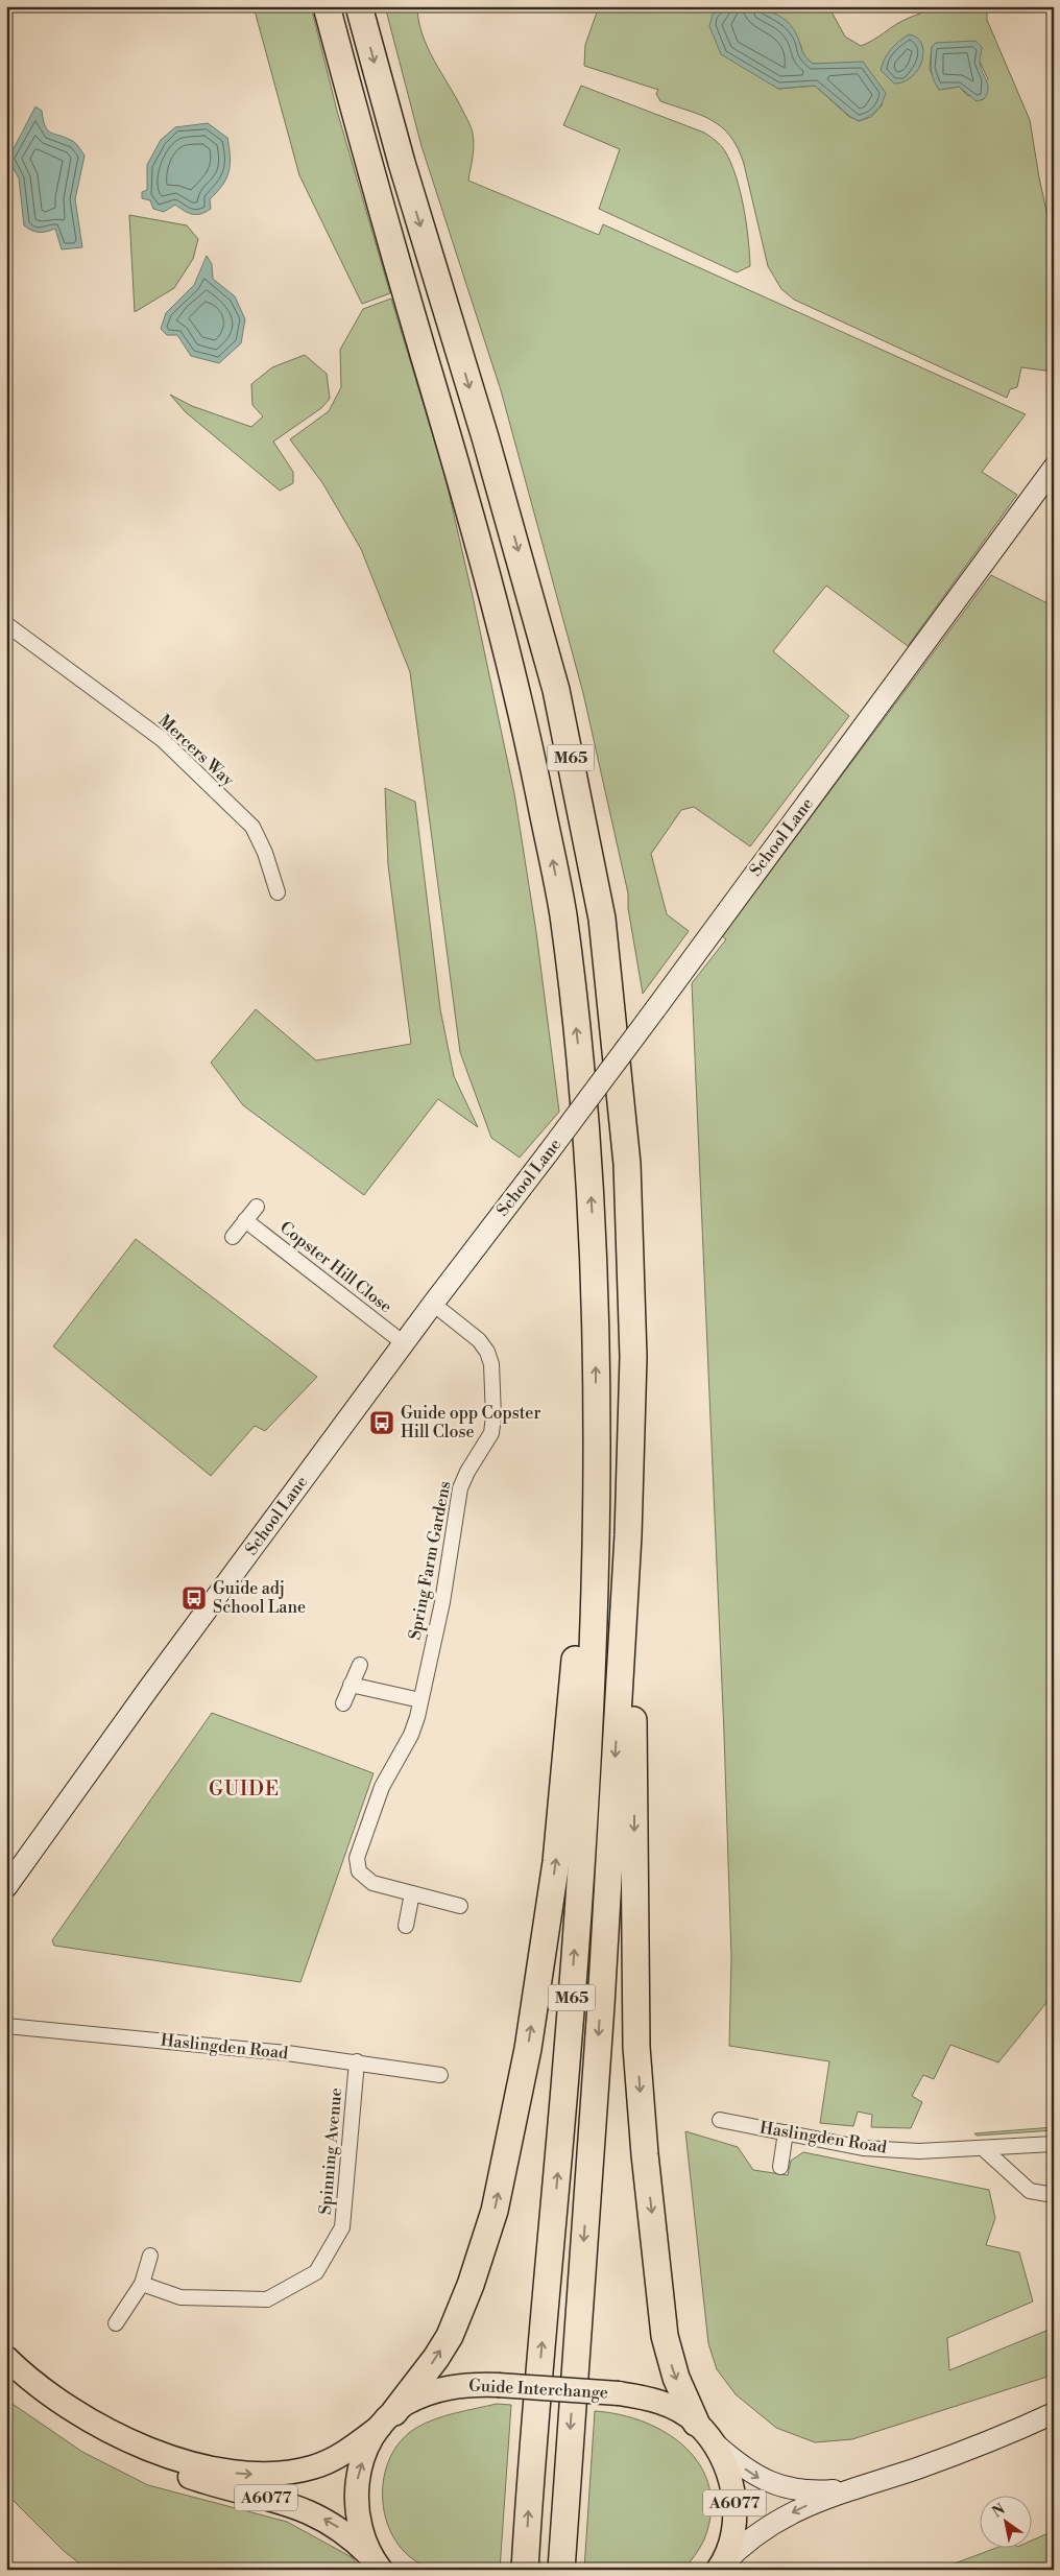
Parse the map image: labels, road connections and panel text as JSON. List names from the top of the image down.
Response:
{
  "streets": {
    "highway": ["M65", "Guide Interchange", "A6077"],
    "main road": ["School Lane"],
    "street": [
      "Mercers Way",
      "Copster Hill Close",
      "Spring Farm Gardens",
      "Haslingden Road",
      "Spinning Avenue"
    ]
  },
  "crossings": [
    ["School Lane", "Copster Hill Close"],
    ["School Lane", "Spring Farm Gardens"],
    ["Haslingden Road", "Spinning Avenue"],
    ["Guide Interchange", "A6077"]
  ],
  "districts": ["GUIDE"],
  "places": {
    "bus stop": ["Guide opp Copster Hill Close", "Guide adj School Lane"]
  },
  "north": "top left"
}
